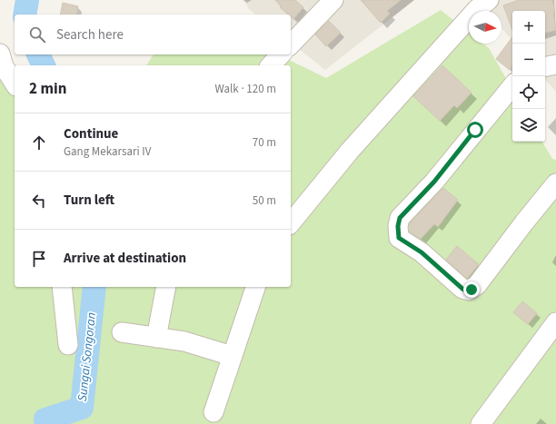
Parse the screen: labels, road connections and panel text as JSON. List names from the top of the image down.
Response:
{
  "water": ["Sungai Songoran"],
  "north": "right",
  "page": {
    "map_buttons": ["+", "−"],
    "search": "Search here",
    "heading": ["2 min", "Walk · 120 m"],
    "list": [
      ["Continue", "Gang Mekarsari IV", "70 m"],
      ["Turn left", "50 m"],
      "Arrive at destination"
    ]
  }
}
